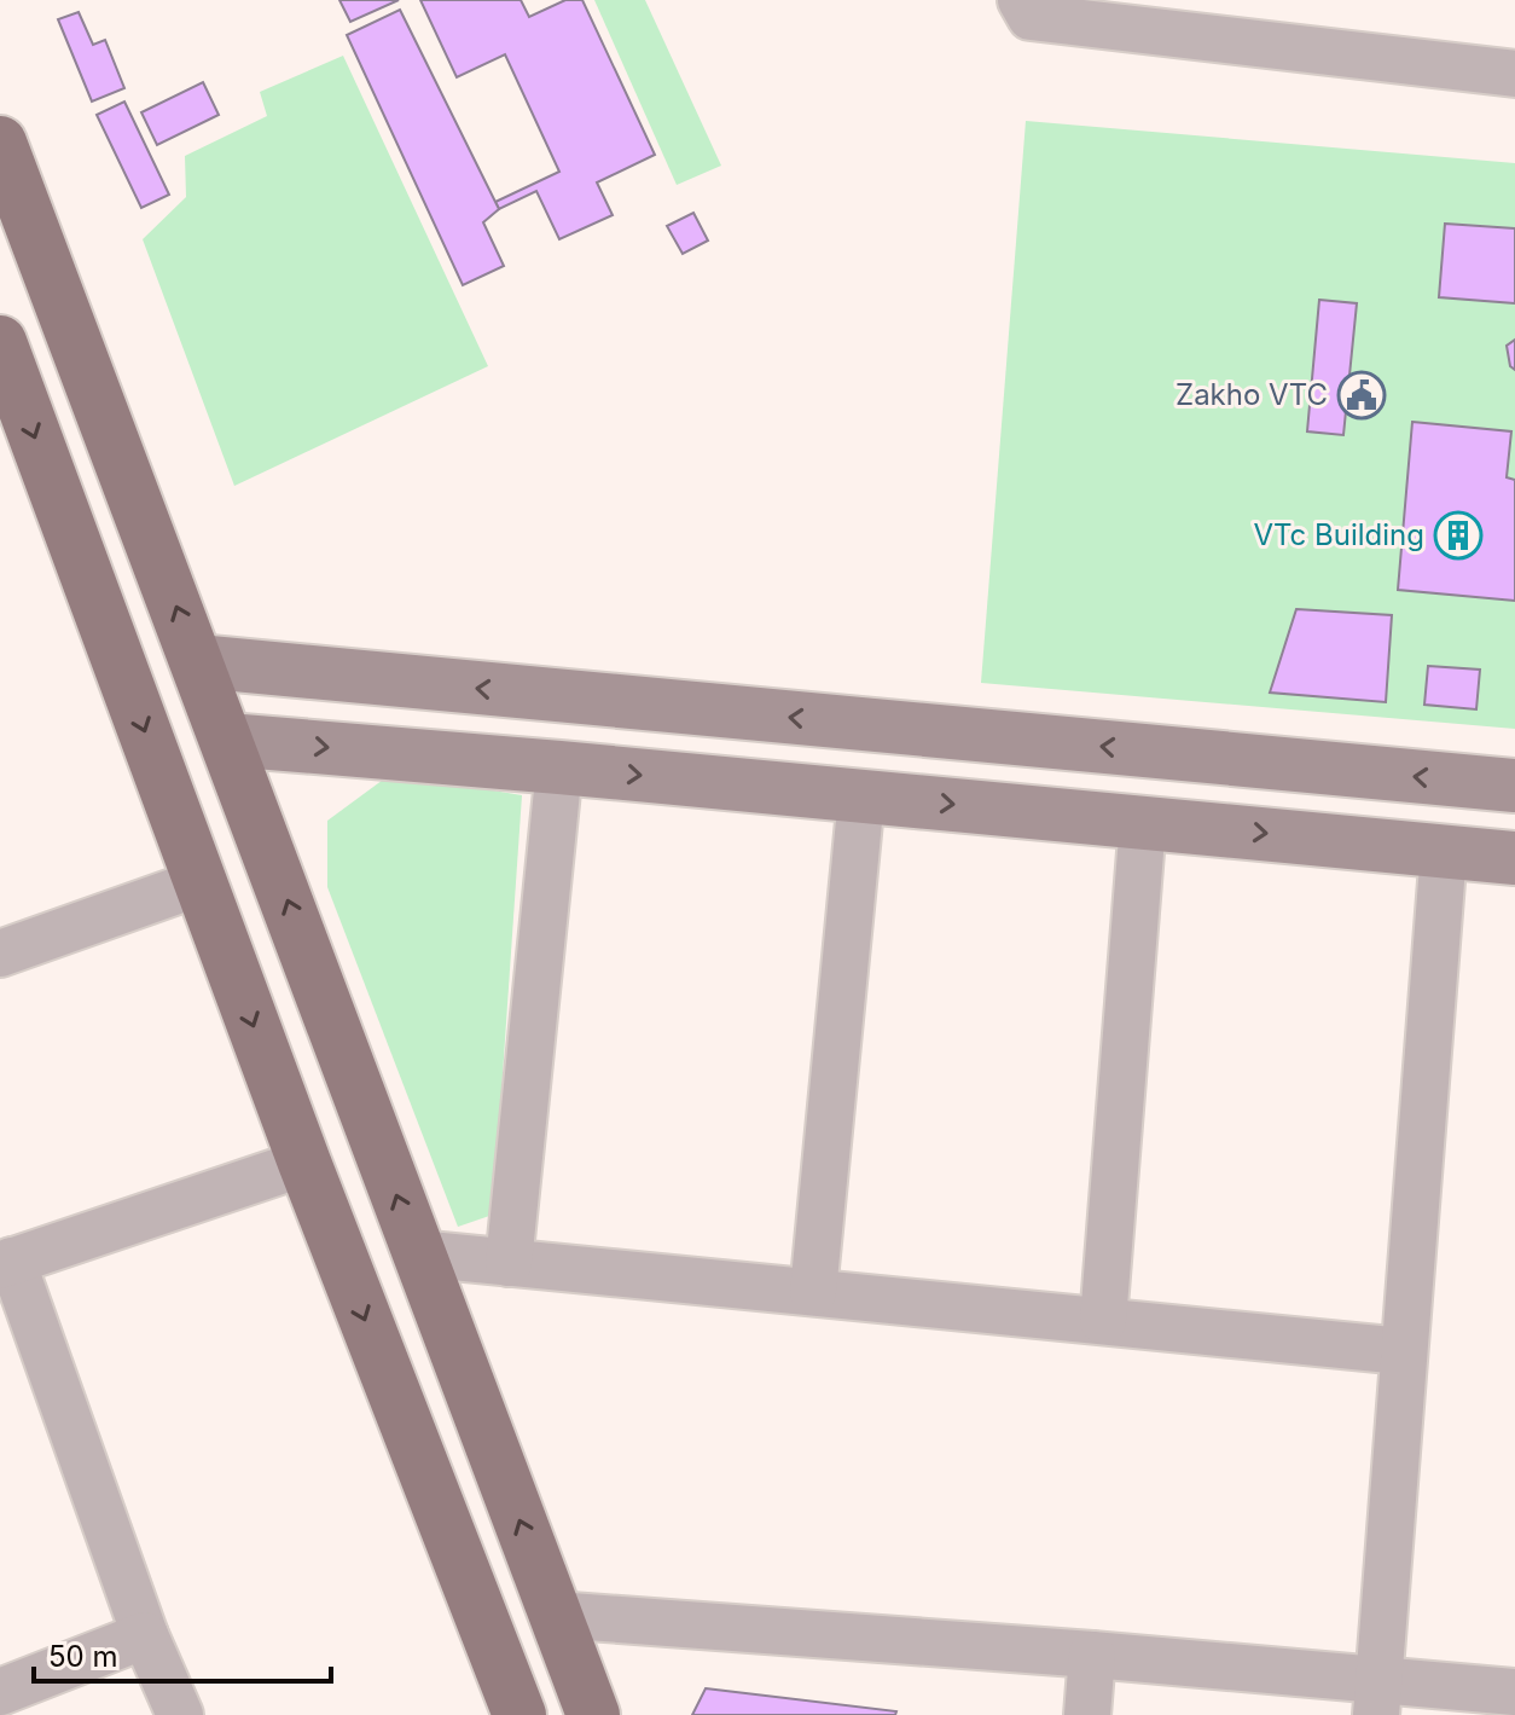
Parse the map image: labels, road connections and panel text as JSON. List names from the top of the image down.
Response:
{
  "places": {
    "public building": ["Zakho VTC"],
    "building": ["VTc Building"]
  },
  "scale_bar": "50 m"
}
